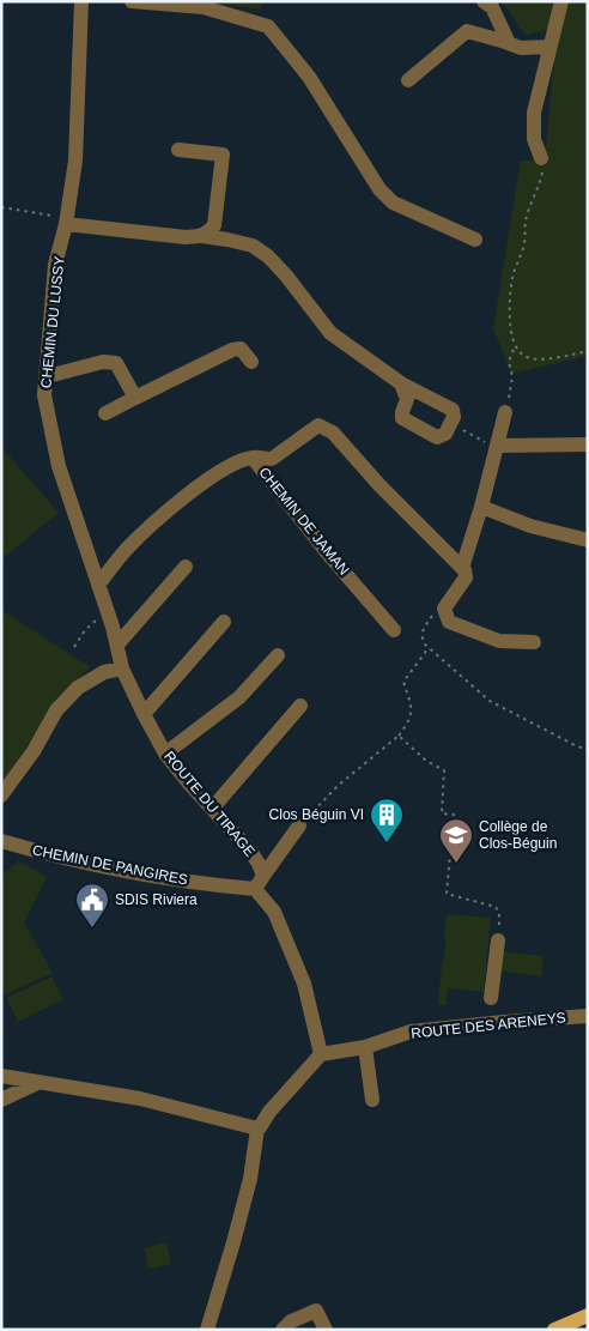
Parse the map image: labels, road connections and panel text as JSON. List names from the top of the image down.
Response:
{
  "streets": {
    "street": [
      "CHEMIN DU LUSSY",
      "CHEMIN DE JAMAN",
      "ROUTE DU TIRAGE",
      "CHEMIN DE PANGIRES",
      "ROUTE DES ARENEYS"
    ]
  },
  "crossings": [
    ["CHEMIN DU LUSSY", "CHEMIN DE JAMAN"],
    ["CHEMIN DU LUSSY", "ROUTE DU TIRAGE"],
    ["ROUTE DU TIRAGE", "CHEMIN DE PANGIRES"],
    ["ROUTE DU TIRAGE", "ROUTE DES ARENEYS"]
  ],
  "places": {
    "building": ["Clos Béguin VI"],
    "school or university": ["Collège de Clos-Béguin"],
    "public building": ["SDIS Riviera"]
  }
}
